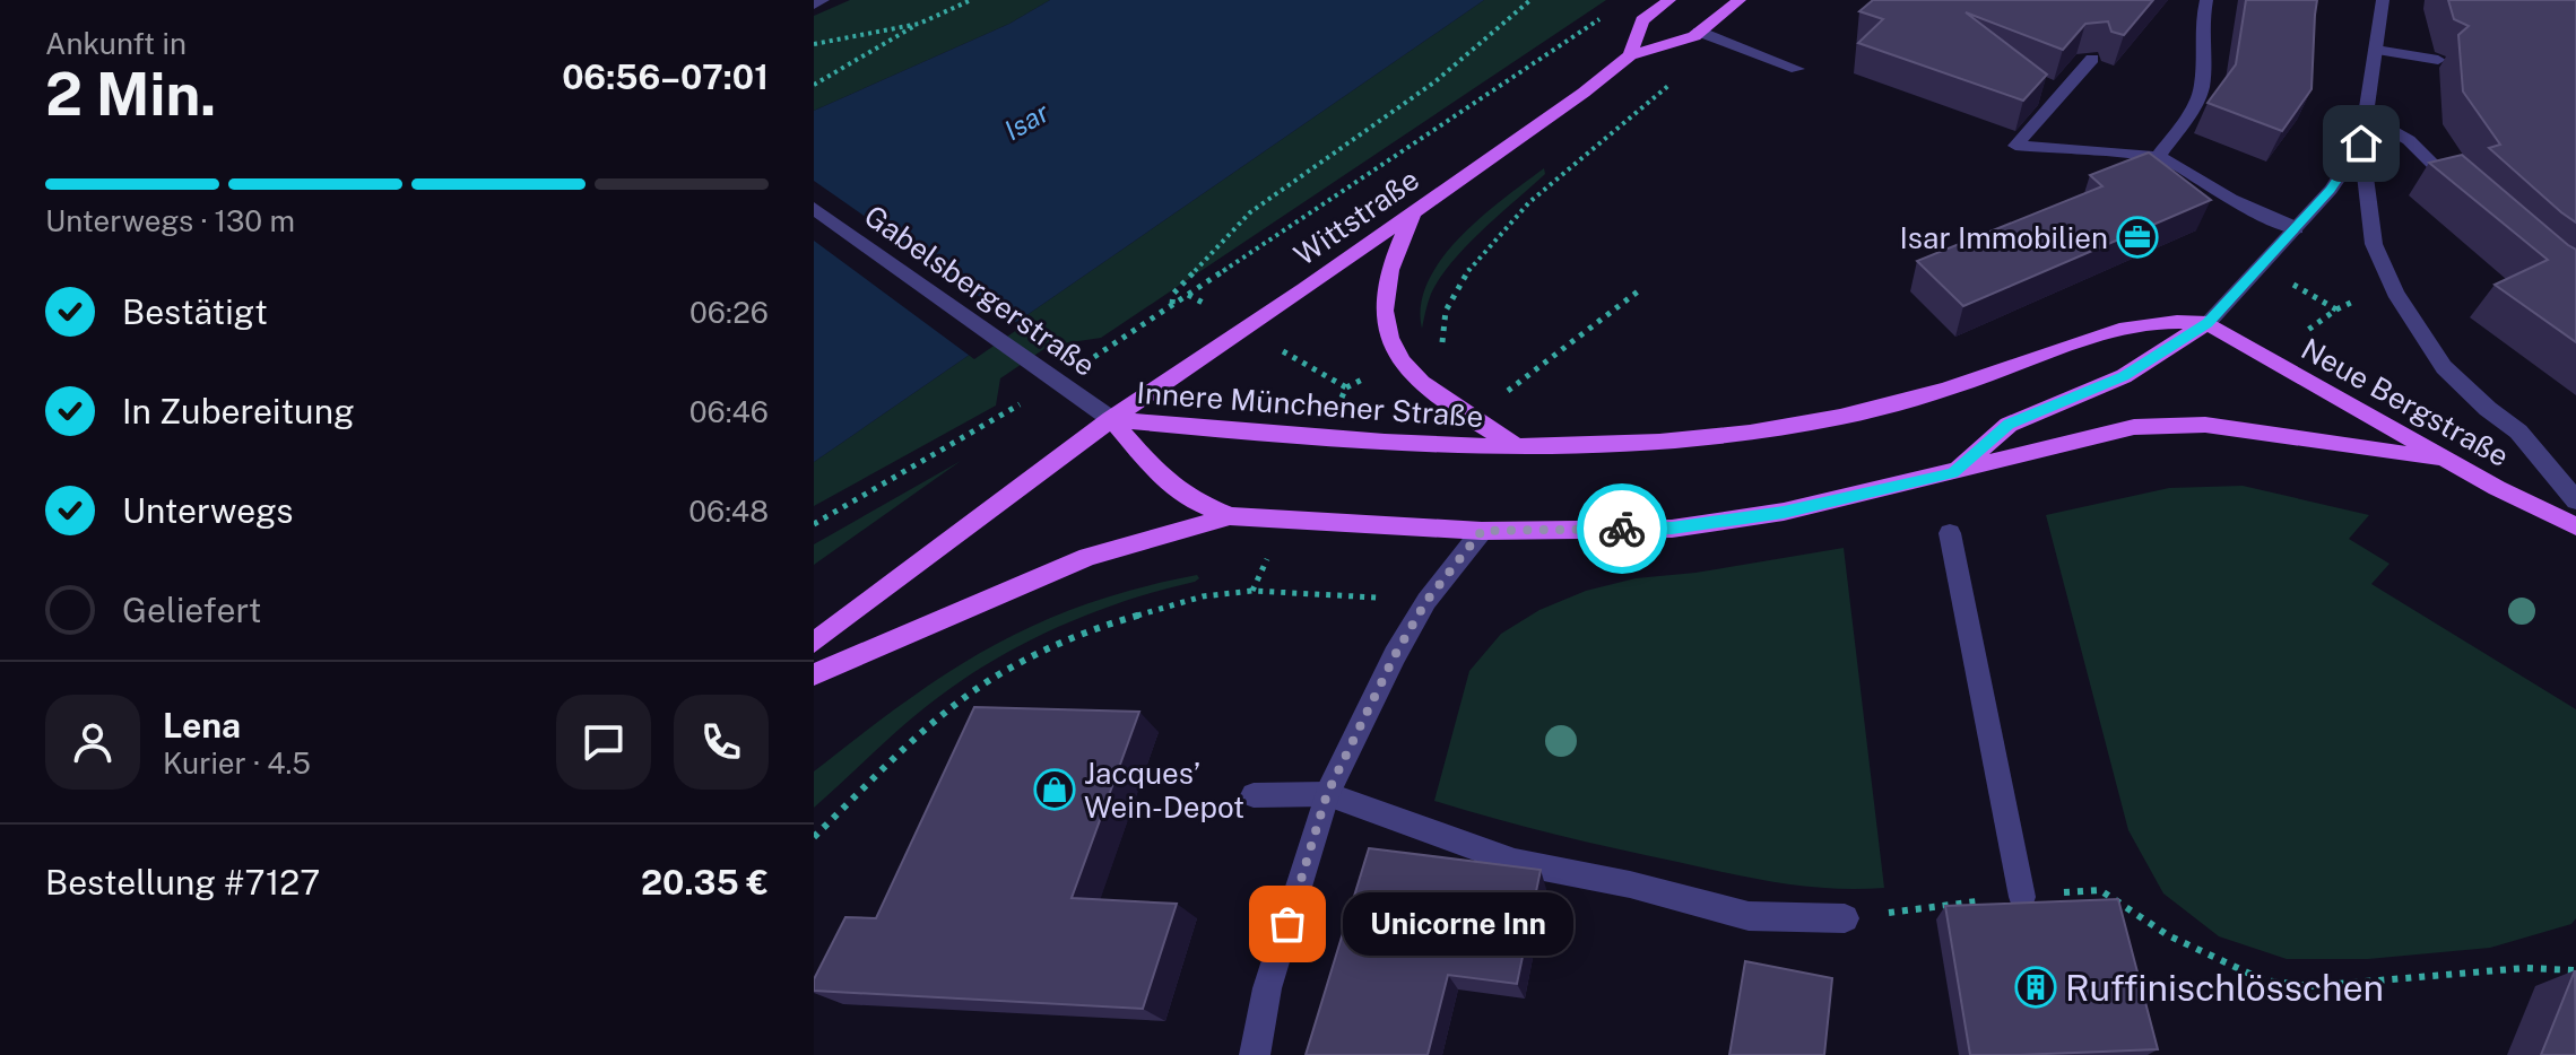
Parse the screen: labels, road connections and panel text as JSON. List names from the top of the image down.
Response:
{
  "streets": {
    "main road": ["Wittstraße", "Neue Bergstraße", "Innere Münchener Straße"],
    "street": ["Gabelsbergerstraße"]
  },
  "crossings": [
    ["Wittstraße", "Gabelsbergerstraße"],
    ["Wittstraße", "Innere Münchener Straße"],
    ["Gabelsbergerstraße", "Innere Münchener Straße"],
    ["Neue Bergstraße", "Innere Münchener Straße"]
  ],
  "water": ["Isar"],
  "places": {
    "office": ["Isar Immobilien"],
    "shop": ["Jacques’ Wein-Depot"],
    "other": ["Unicorne Inn"],
    "building": ["Ruffinischlösschen"]
  },
  "page": {
    "heading": ["2 Min.", "Ankunft in", "06:56–07:01"],
    "panel": [
      "Lena",
      "Kurier · 4.5",
      "Bestellung #7127",
      "20.35 €"
    ],
    "bar": "Unterwegs · 130 m",
    "list": [
      ["Bestätigt", "06:26"],
      ["In Zubereitung", "06:46"],
      ["Unterwegs", "06:48"],
      "Geliefert"
    ],
    "bubble": "Unicorne Inn"
  }
}
